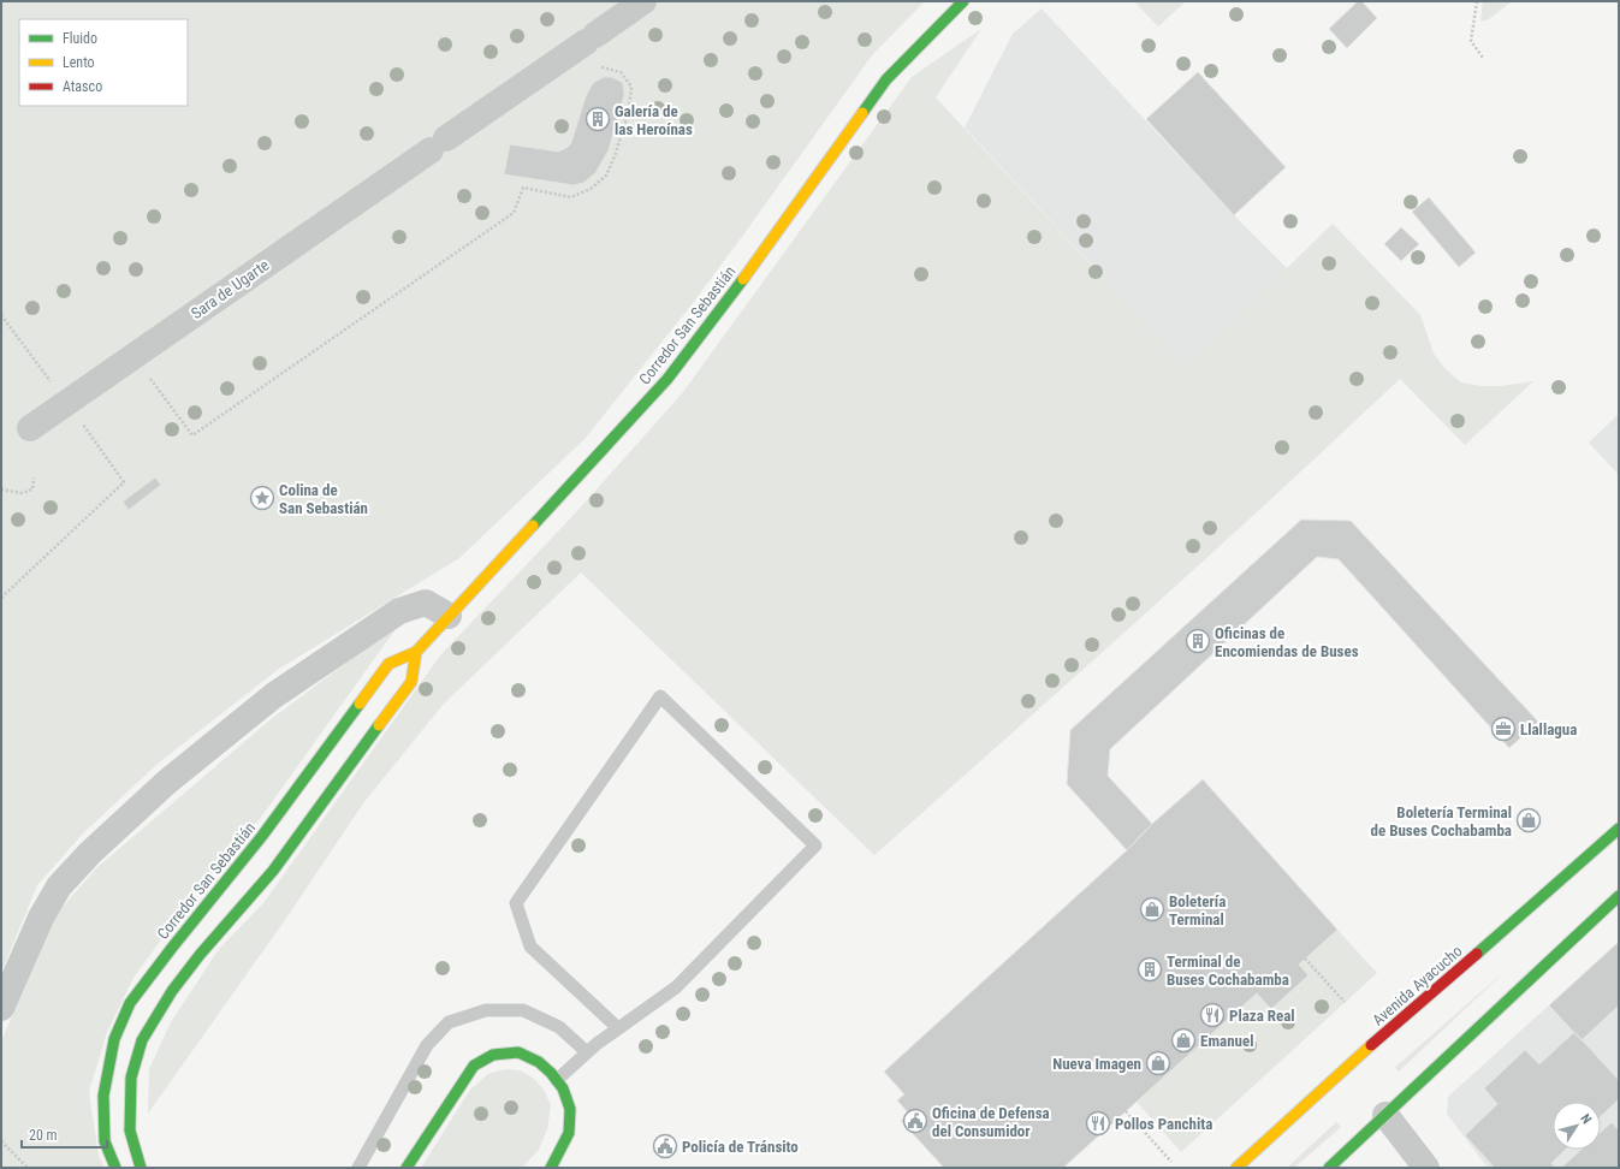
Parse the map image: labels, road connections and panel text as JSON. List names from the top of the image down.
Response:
{
  "streets": {
    "street": ["Sara de Ugarte", "Corredor San Sebastián", "Avenida Ayacucho"]
  },
  "places": {
    "building": ["Galería de las Heroínas", "Oficinas de Encomiendas de Buses", "Terminal de Buses Cochabamba"],
    "place": ["Colina de San Sebastián"],
    "office": ["Llallagua"],
    "shop": [
      "Boletería Terminal de Buses Cochabamba",
      "Boletería Terminal",
      "Emanuel",
      "Nueva Imagen"
    ],
    "restaurant": ["Plaza Real", "Pollos Panchita"],
    "public building": ["Oficina de Defensa del Consumidor", "Policía de Tránsito"]
  },
  "legend": ["Fluido", "Lento", "Atasco"],
  "scale_bar": "20 m",
  "north": "top right"
}
